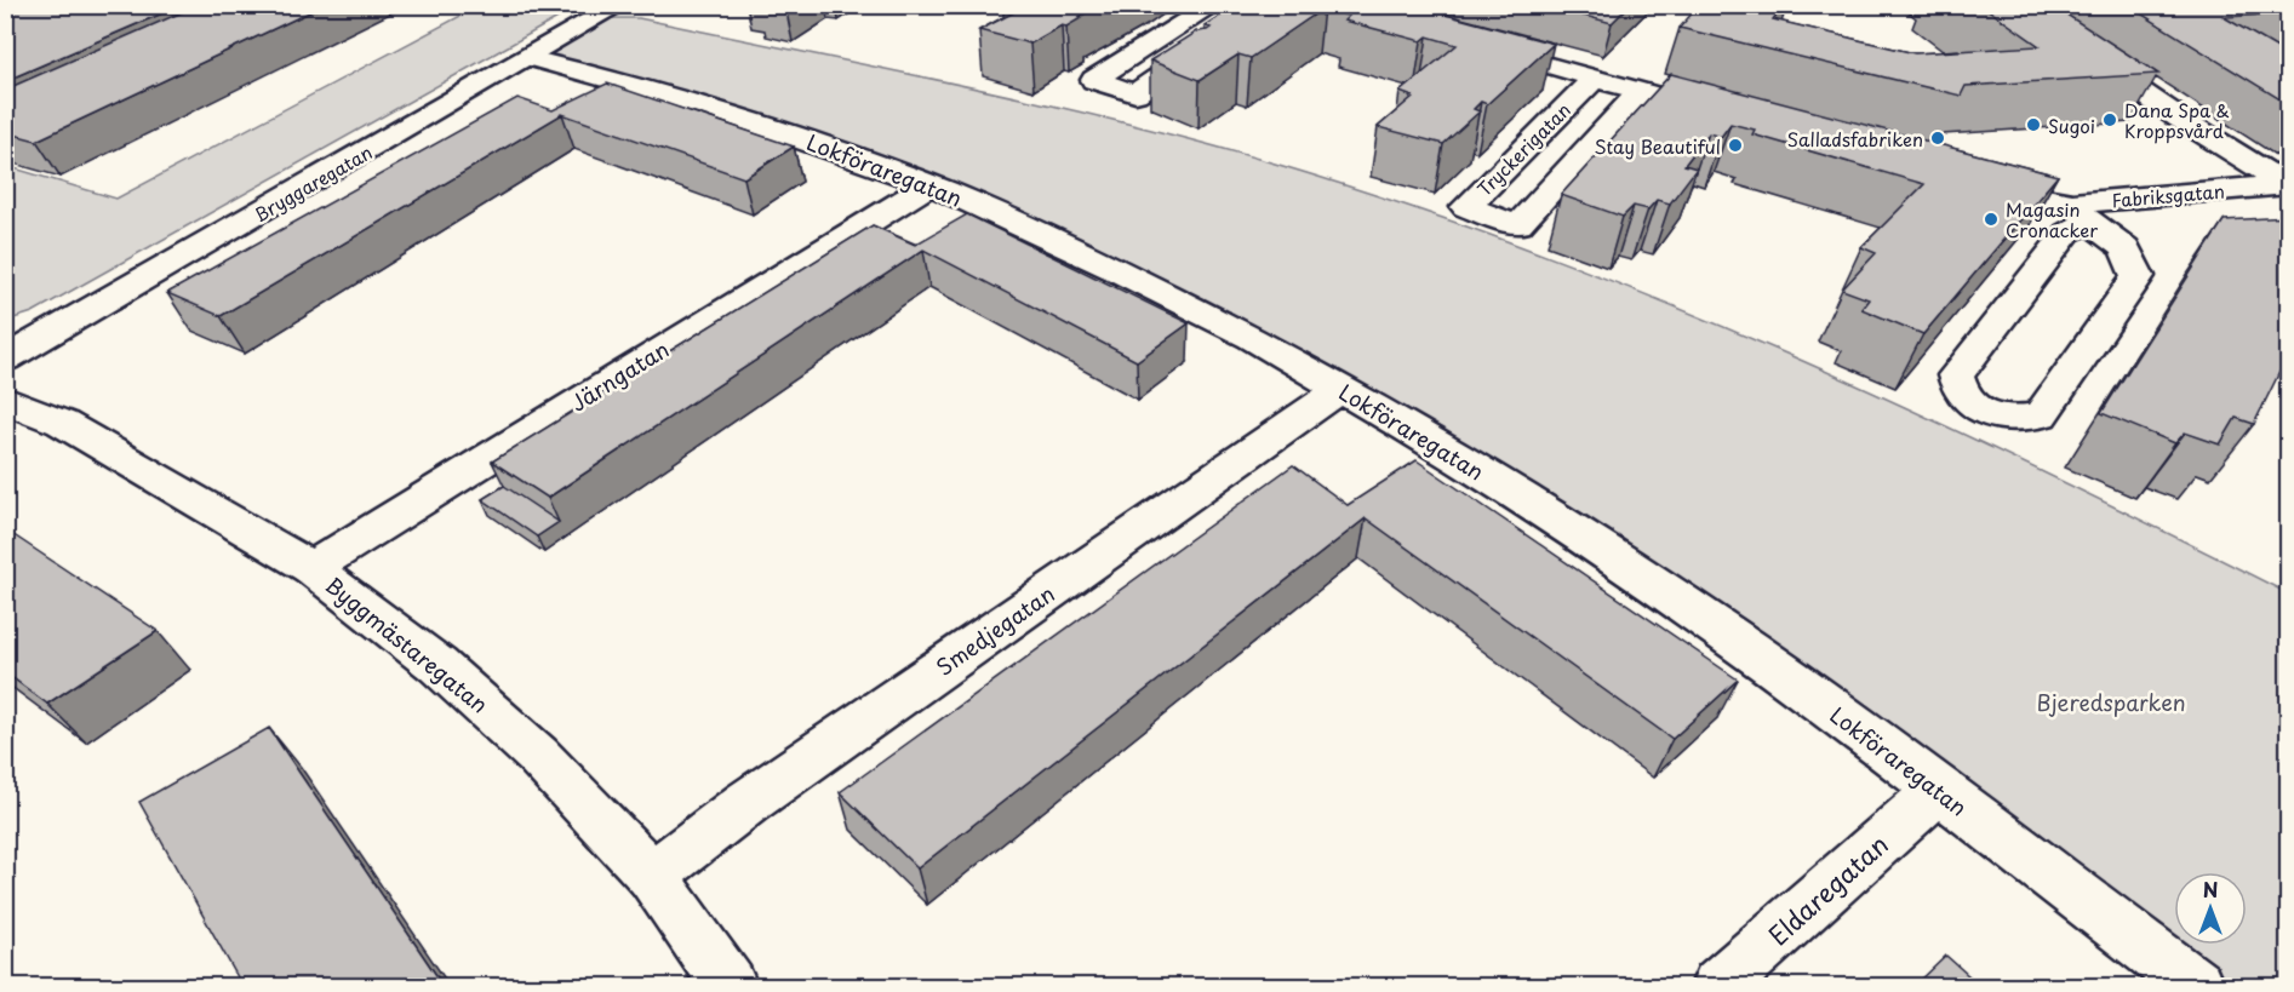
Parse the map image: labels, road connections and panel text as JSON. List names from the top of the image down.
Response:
{
  "streets": {
    "street": [
      "Tryckerigatan",
      "Lokföraregatan",
      "Bryggaregatan",
      "Fabriksgatan",
      "Järngatan",
      "Smedjegatan",
      "Byggmästaregatan",
      "Eldaregatan"
    ]
  },
  "crossings": [
    ["Lokföraregatan", "Bryggaregatan"],
    ["Lokföraregatan", "Järngatan"],
    ["Lokföraregatan", "Smedjegatan"],
    ["Lokföraregatan", "Eldaregatan"],
    ["Järngatan", "Byggmästaregatan"],
    ["Smedjegatan", "Byggmästaregatan"]
  ],
  "parks": ["Bjeredsparken"],
  "places": [
    "Dana Spa & Kroppsvård",
    "Sugoi",
    "Salladsfabriken",
    "Stay Beautiful",
    "Magasin Cronacker"
  ],
  "north": "top"
}
